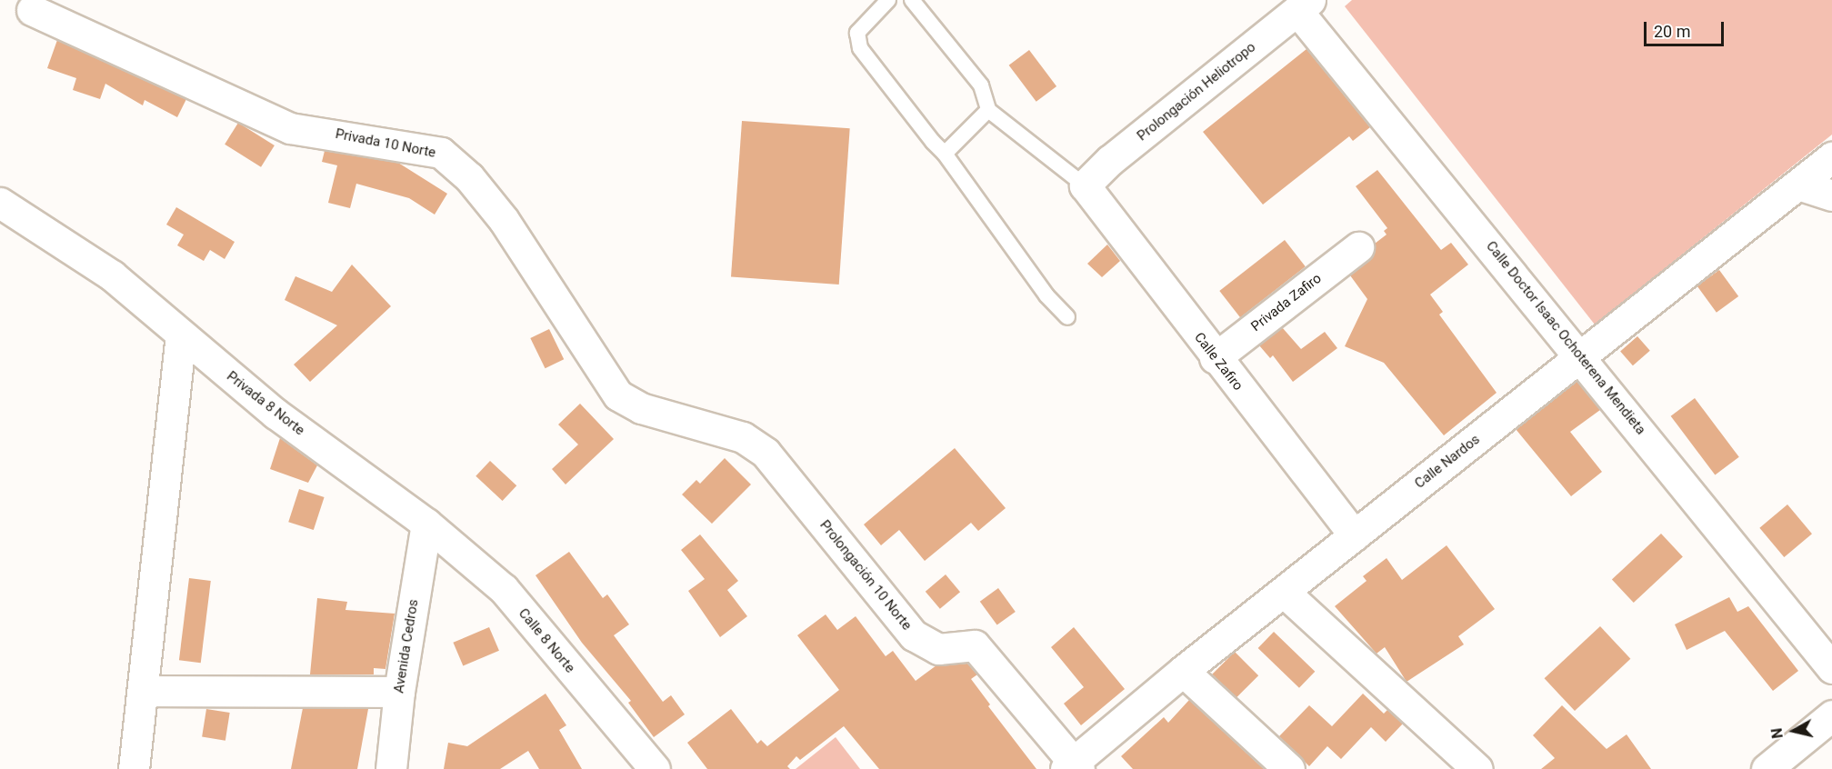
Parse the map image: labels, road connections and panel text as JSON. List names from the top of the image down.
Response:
{
  "streets": {
    "street": [
      "Prolongación Heliotropo",
      "Privada 10 Norte",
      "Privada Zafiro",
      "Calle Doctor Isaac Ochoterena Mendieta",
      "Calle Zafiro",
      "Privada 8 Norte",
      "Calle Nardos",
      "Prolongación 10 Norte",
      "Calle 8 Norte",
      "Avenida Cedros"
    ]
  },
  "crossings": [
    ["Prolongación Heliotropo", "Calle Doctor Isaac Ochoterena Mendieta"],
    ["Prolongación Heliotropo", "Calle Zafiro"],
    ["Privada 10 Norte", "Prolongación 10 Norte"],
    ["Privada Zafiro", "Calle Zafiro"],
    ["Calle Doctor Isaac Ochoterena Mendieta", "Calle Nardos"],
    ["Calle Zafiro", "Calle Nardos"],
    ["Privada 8 Norte", "Calle 8 Norte"],
    ["Privada 8 Norte", "Avenida Cedros"],
    ["Calle Nardos", "Prolongación 10 Norte"],
    ["Calle 8 Norte", "Avenida Cedros"]
  ],
  "scale_bar": "20 m",
  "north": "left"
}
